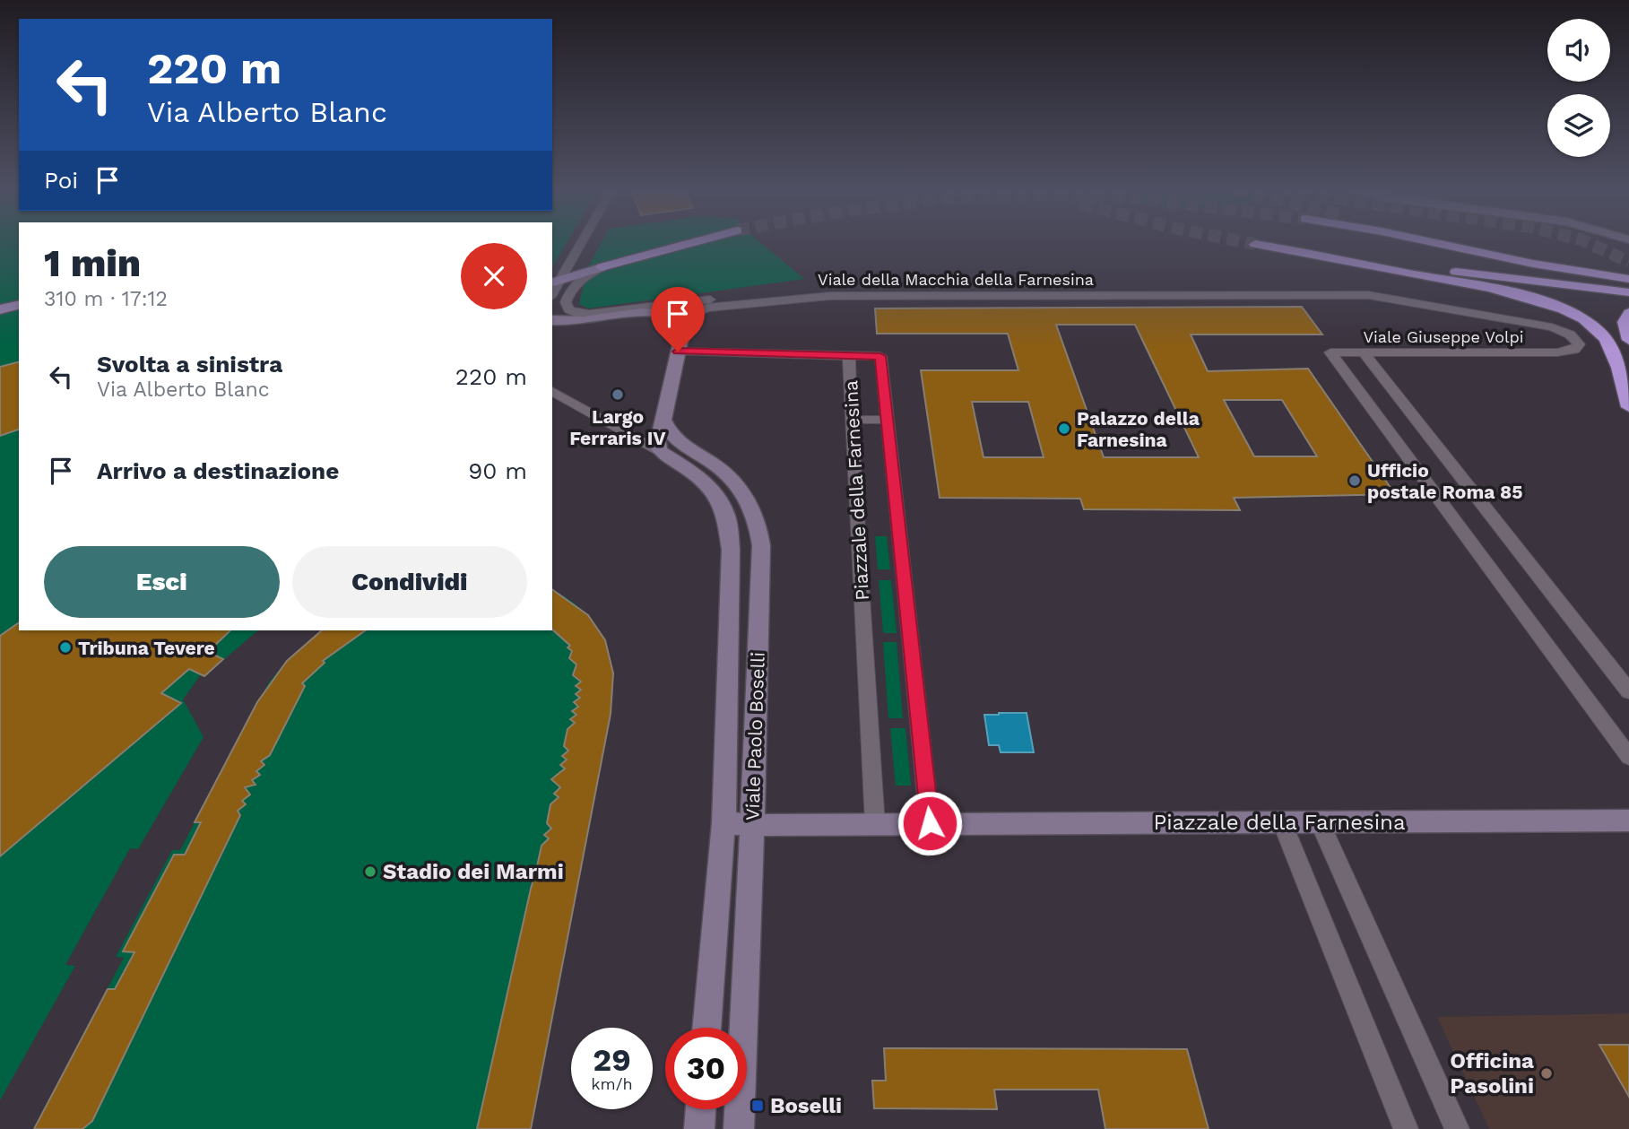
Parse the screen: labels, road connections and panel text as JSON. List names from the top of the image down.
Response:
{
  "streets": {
    "street": [
      "Viale della Macchia della Farnesina",
      "Viale Giuseppe Volpi",
      "Piazzale della Farnesina",
      "Viale Paolo Boselli"
    ]
  },
  "crossings": [
    ["Viale della Macchia della Farnesina", "Viale Giuseppe Volpi"],
    ["Piazzale della Farnesina", "Viale Paolo Boselli"]
  ],
  "places": {
    "other": [
      "Largo Ferraris IV",
      "Palazzo della Farnesina",
      "Ufficio postale Roma 85",
      "Tribuna Tevere",
      "Stadio dei Marmi",
      "Officina Pasolini"
    ],
    "transit": ["Boselli"]
  },
  "page": {
    "turn": ["220 m", "Via Alberto Blanc"],
    "then": "Poi",
    "heading": ["1 min", "310 m · 17:12"],
    "list": [
      {
        "name": "Svolta a sinistra",
        "note": "Via Alberto Blanc",
        "value": "220 m"
      },
      {
        "name": "Arrivo a destinazione",
        "value": "90 m"
      }
    ],
    "buttons": ["Esci", "Condividi"],
    "speed": "29 km/h",
    "limit": "30"
  }
}
